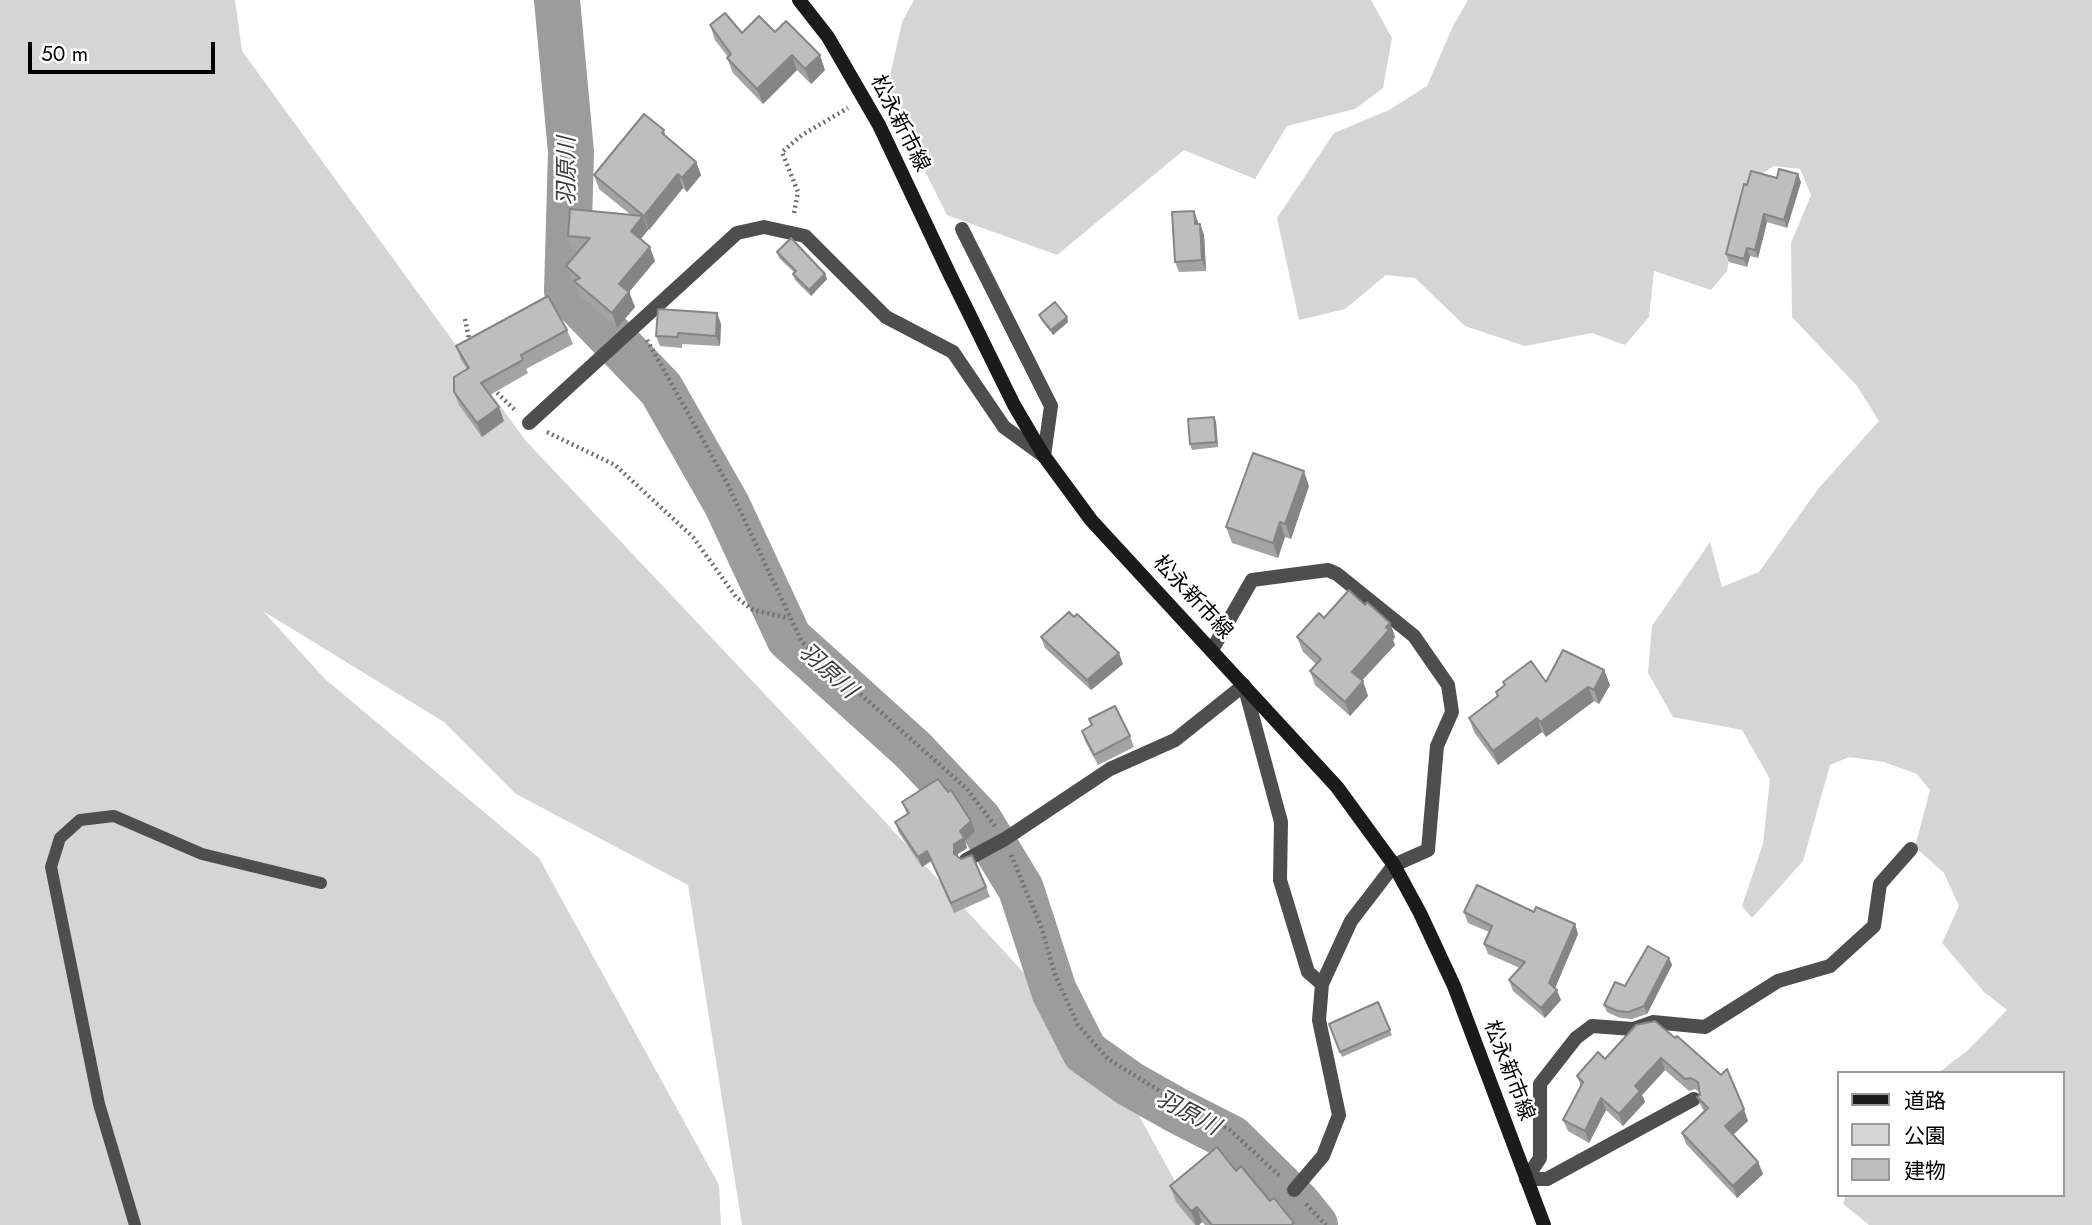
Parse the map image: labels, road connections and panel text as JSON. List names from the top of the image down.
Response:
{
  "streets": {
    "main road": ["松永新市線"]
  },
  "water": ["羽原川"],
  "legend": ["道路", "公園", "建物"],
  "scale_bar": "50 m"
}
